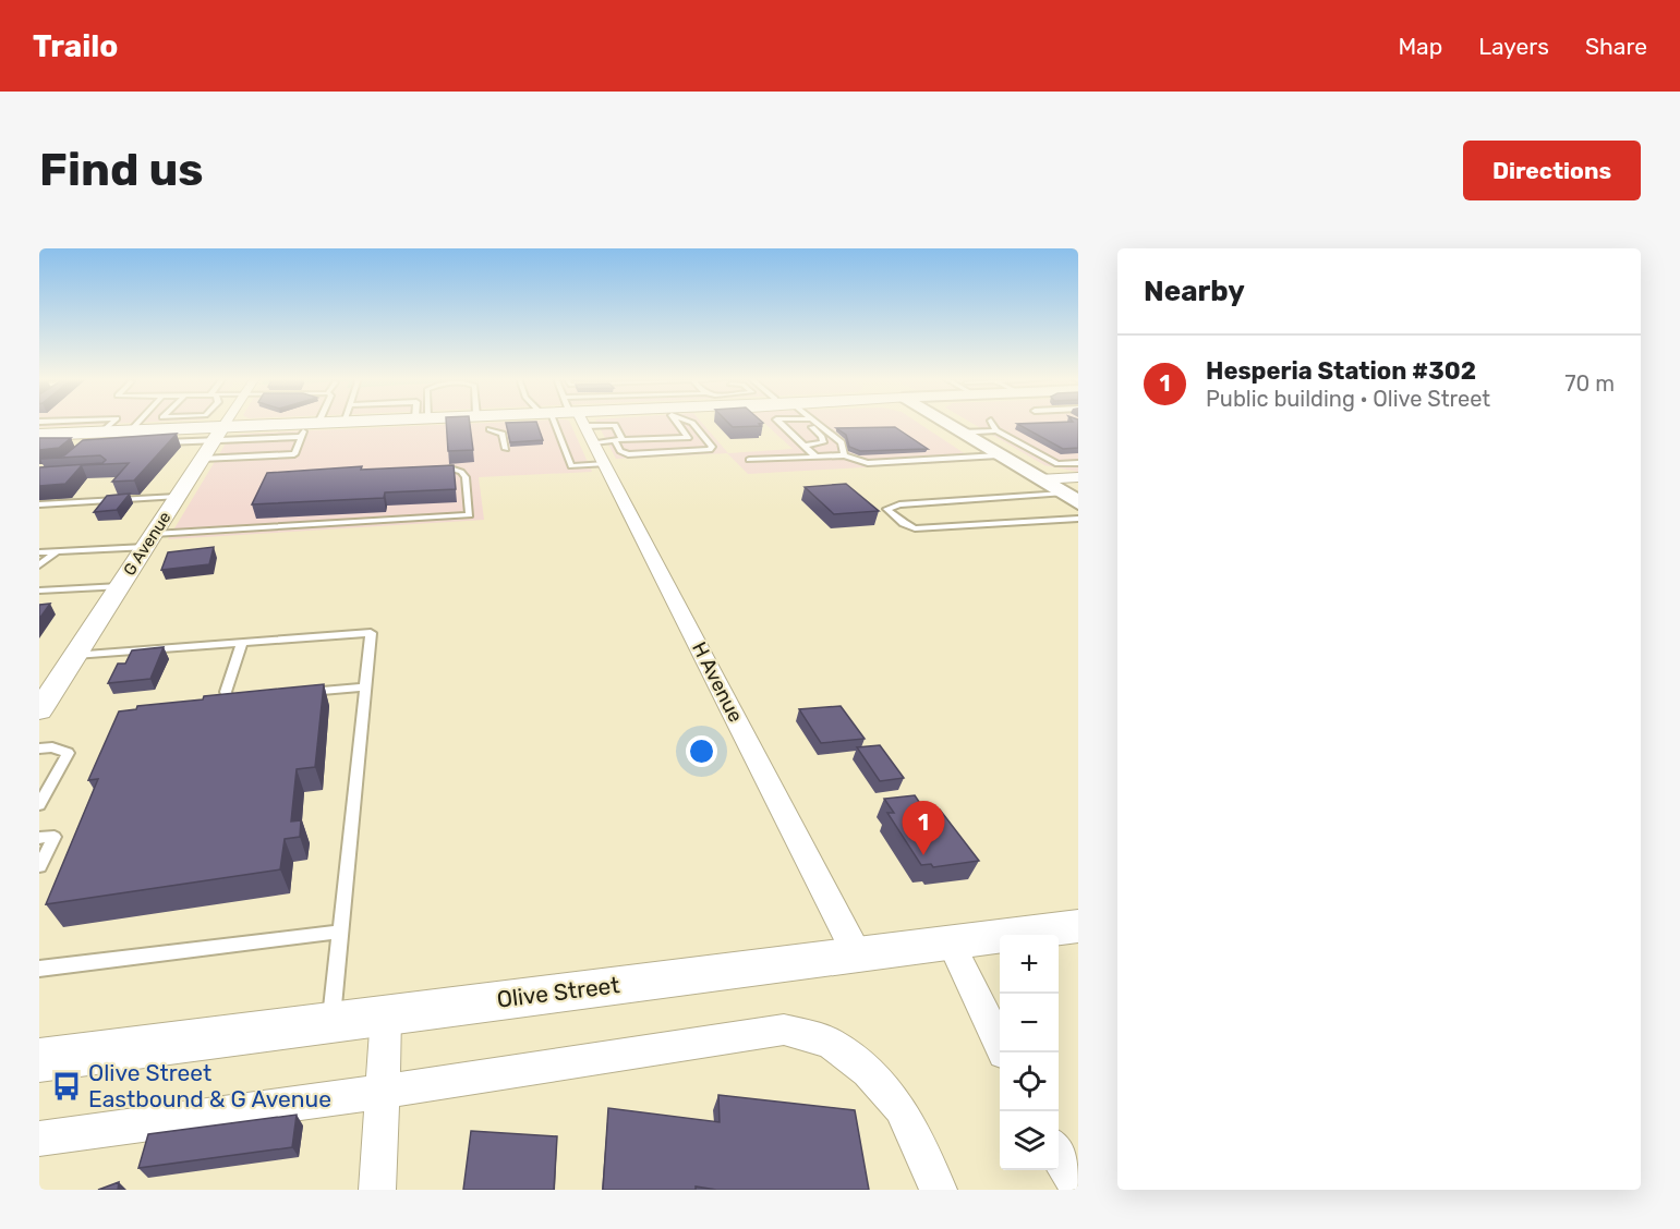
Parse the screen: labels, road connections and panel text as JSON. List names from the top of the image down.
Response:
{
  "streets": {
    "street": ["G Avenue", "H Avenue", "Olive Street"]
  },
  "crossings": [
    ["H Avenue", "Olive Street"]
  ],
  "places": {
    "bus stop": ["Olive Street Eastbound & G Avenue"]
  },
  "page": {
    "header": "Trailo",
    "nav": ["Map", "Layers", "Share"],
    "buttons": "Directions",
    "title": "Find us",
    "heading": "Nearby",
    "list": [
      {
        "mark": "1",
        "name": "Hesperia Station #302",
        "note": "Public building · Olive Street",
        "value": "70 m"
      }
    ],
    "pins": "1",
    "map_buttons": ["+", "−"]
  }
}
